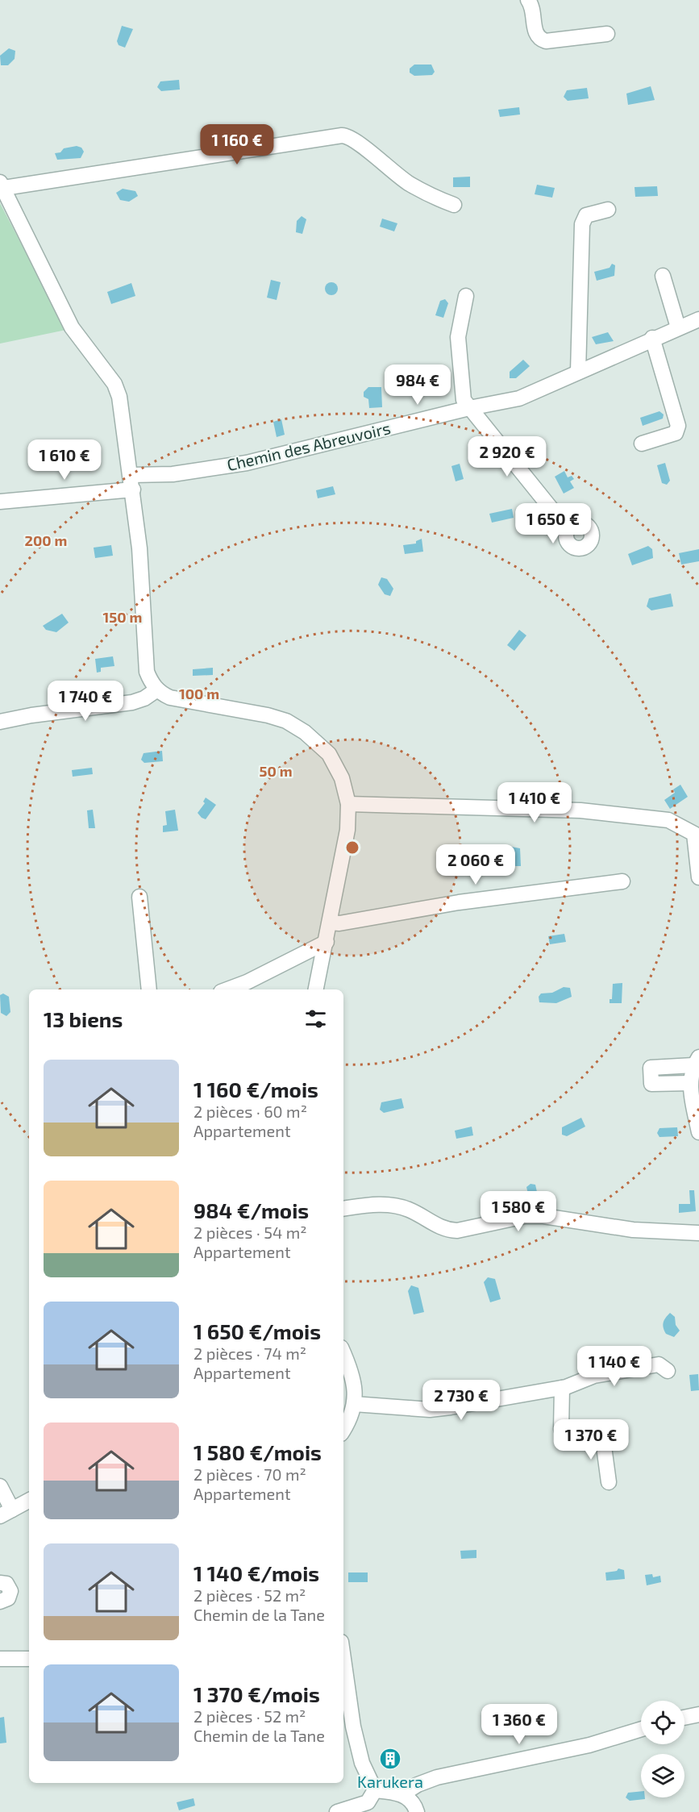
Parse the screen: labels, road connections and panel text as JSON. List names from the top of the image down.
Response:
{
  "streets": {
    "street": ["Chemin des Abreuvoirs"]
  },
  "places": {
    "building": ["Karukera"]
  },
  "page": {
    "price": [
      "1 160 €",
      "984 €",
      "2 920 €",
      "1 610 €",
      "1 650 €",
      "1 740 €",
      "1 410 €",
      "2 060 €",
      "1 580 €",
      "1 140 €",
      "2 730 €",
      "1 370 €",
      "1 360 €"
    ],
    "heading": "13 biens",
    "list": [
      {
        "name": "1 160 €/mois",
        "note": "2 pièces · 60 m² · Appartement"
      },
      {
        "name": "984 €/mois",
        "note": "2 pièces · 54 m² · Appartement"
      },
      {
        "name": "1 650 €/mois",
        "note": "2 pièces · 74 m² · Appartement"
      },
      {
        "name": "1 580 €/mois",
        "note": "2 pièces · 70 m² · Appartement"
      },
      {
        "name": "1 140 €/mois",
        "note": "2 pièces · 52 m² · Chemin de la Tane"
      },
      {
        "name": "1 370 €/mois",
        "note": "2 pièces · 52 m² · Chemin de la Tane"
      }
    ]
  },
  "rings": [
    "200 m",
    "150 m",
    "100 m",
    "50 m"
  ]
}
